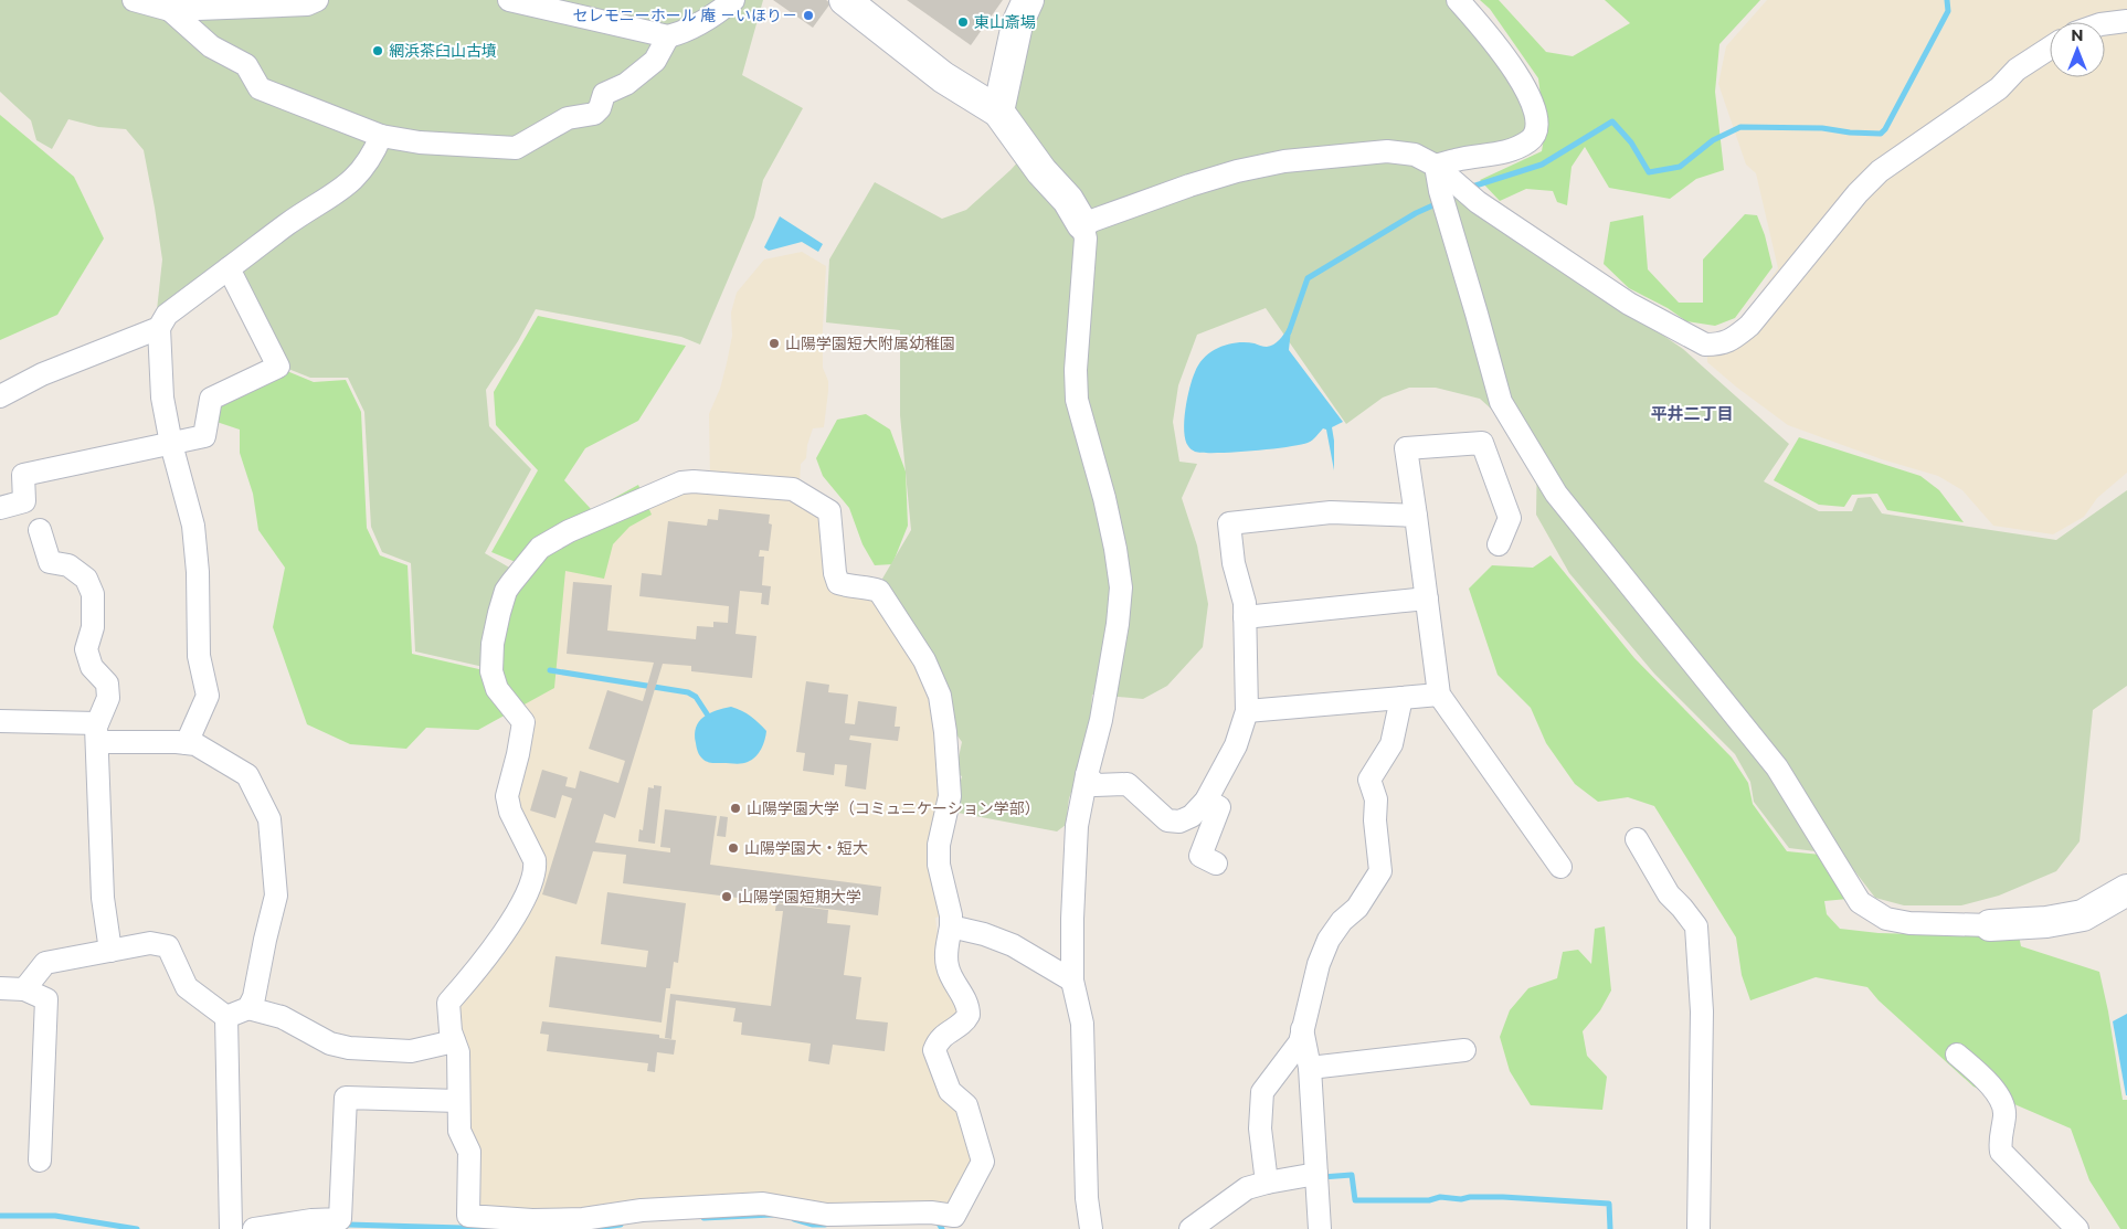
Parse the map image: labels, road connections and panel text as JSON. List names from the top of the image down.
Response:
{
  "districts": ["平井二丁目"],
  "places": [
    "セレモニーホール 庵 －いほり－",
    "東山斎場",
    "網浜茶臼山古墳",
    "山陽学園短大附属幼稚園",
    "山陽学園大学（コミュニケーション学部）",
    "山陽学園大・短大",
    "山陽学園短期大学"
  ],
  "north": "top"
}
